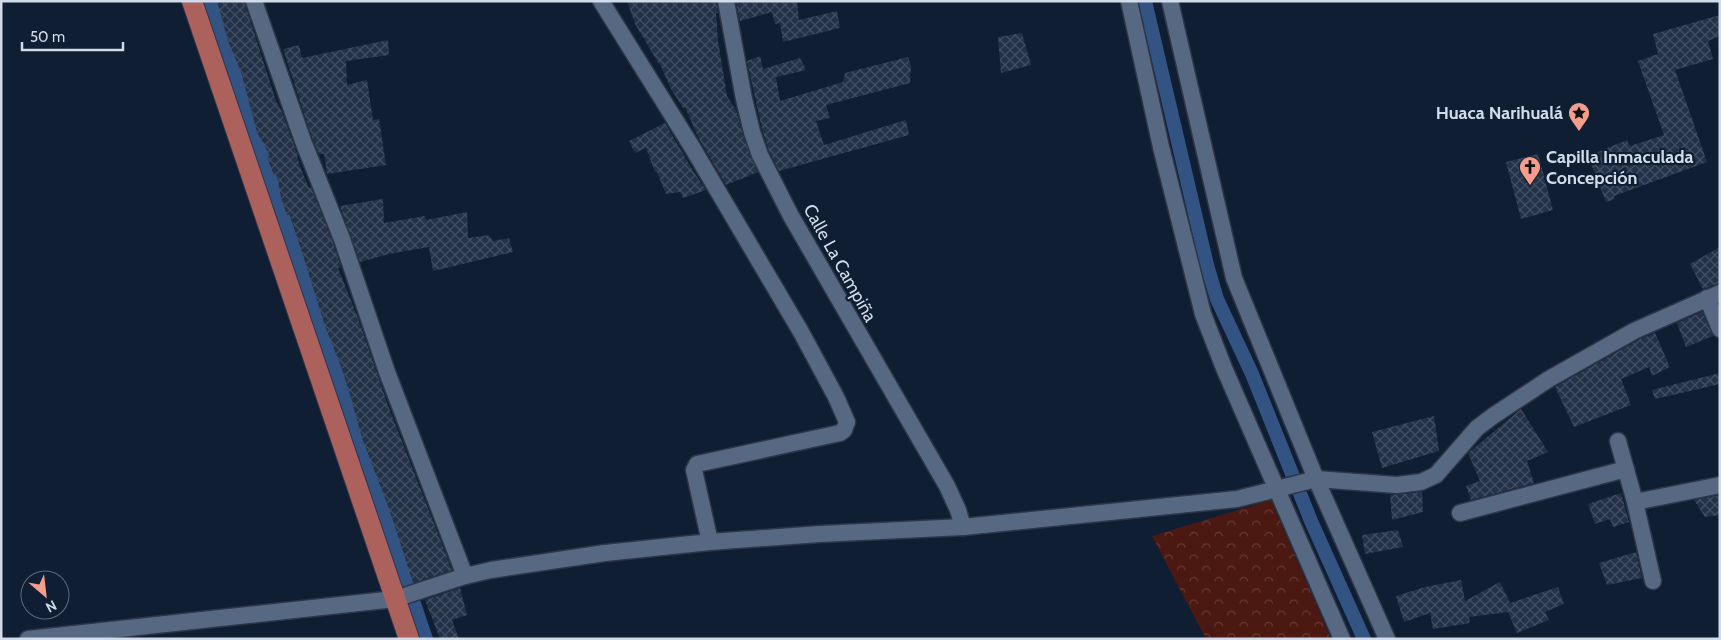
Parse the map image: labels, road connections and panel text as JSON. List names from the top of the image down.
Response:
{
  "streets": {
    "street": ["Calle La Campiña"]
  },
  "places": {
    "place": ["Huaca Narihualá"],
    "church": ["Capilla Inmaculada Concepción"]
  },
  "scale_bar": "50 m",
  "north": "bottom right"
}
